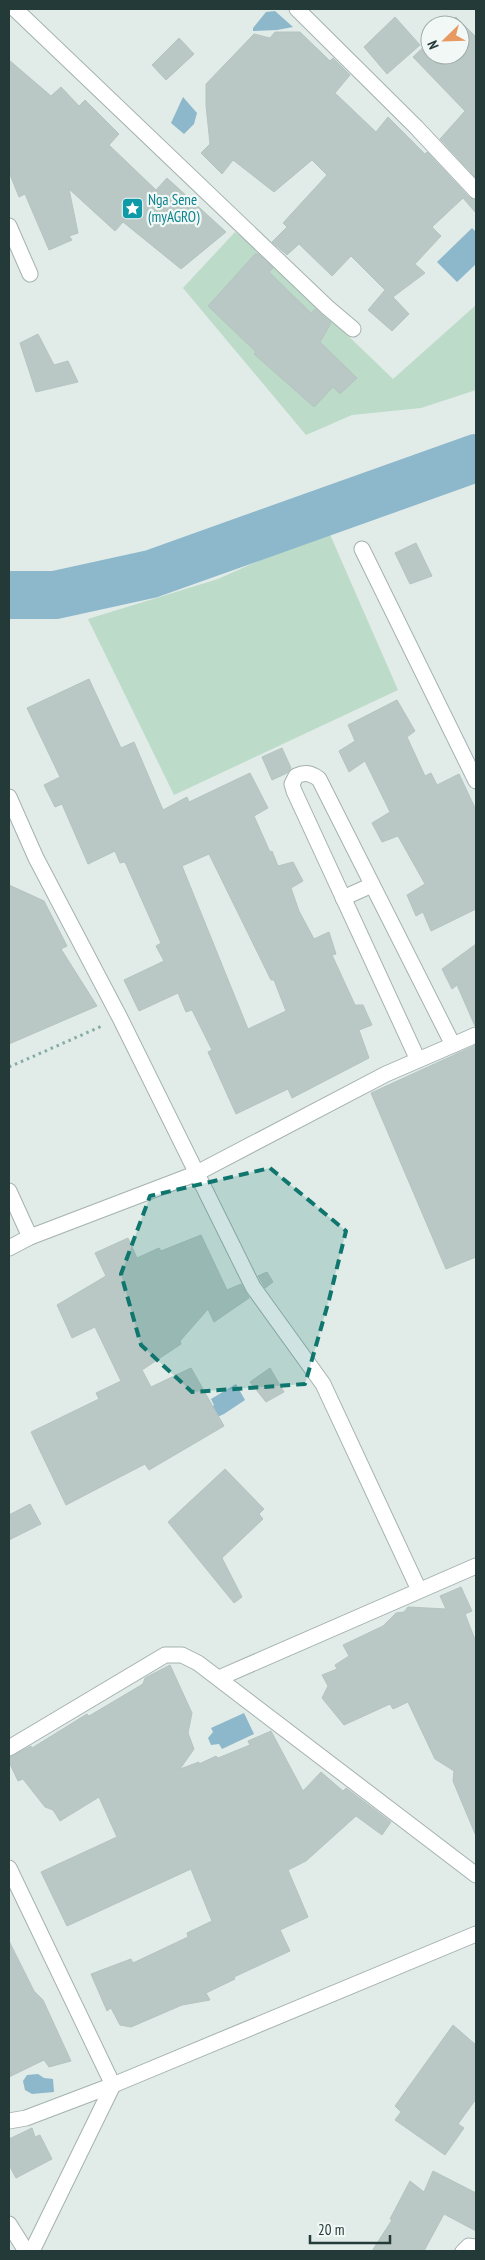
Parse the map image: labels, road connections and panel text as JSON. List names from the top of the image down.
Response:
{
  "places": {
    "place": ["Nga Sene (myAGRO)"]
  },
  "scale_bar": "20 m",
  "north": "bottom left"
}
